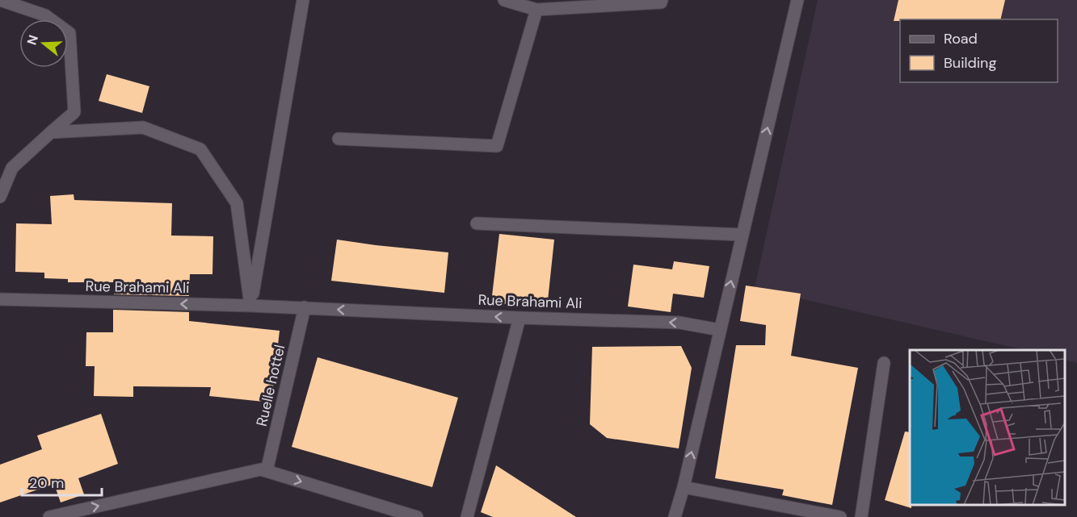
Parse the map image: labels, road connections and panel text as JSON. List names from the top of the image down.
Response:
{
  "streets": {
    "street": ["Rue Brahami Ali", "Ruelle hottel"]
  },
  "crossings": [
    ["Rue Brahami Ali", "Ruelle hottel"]
  ],
  "legend": ["Road", "Building"],
  "scale_bar": "20 m",
  "north": "left"
}
